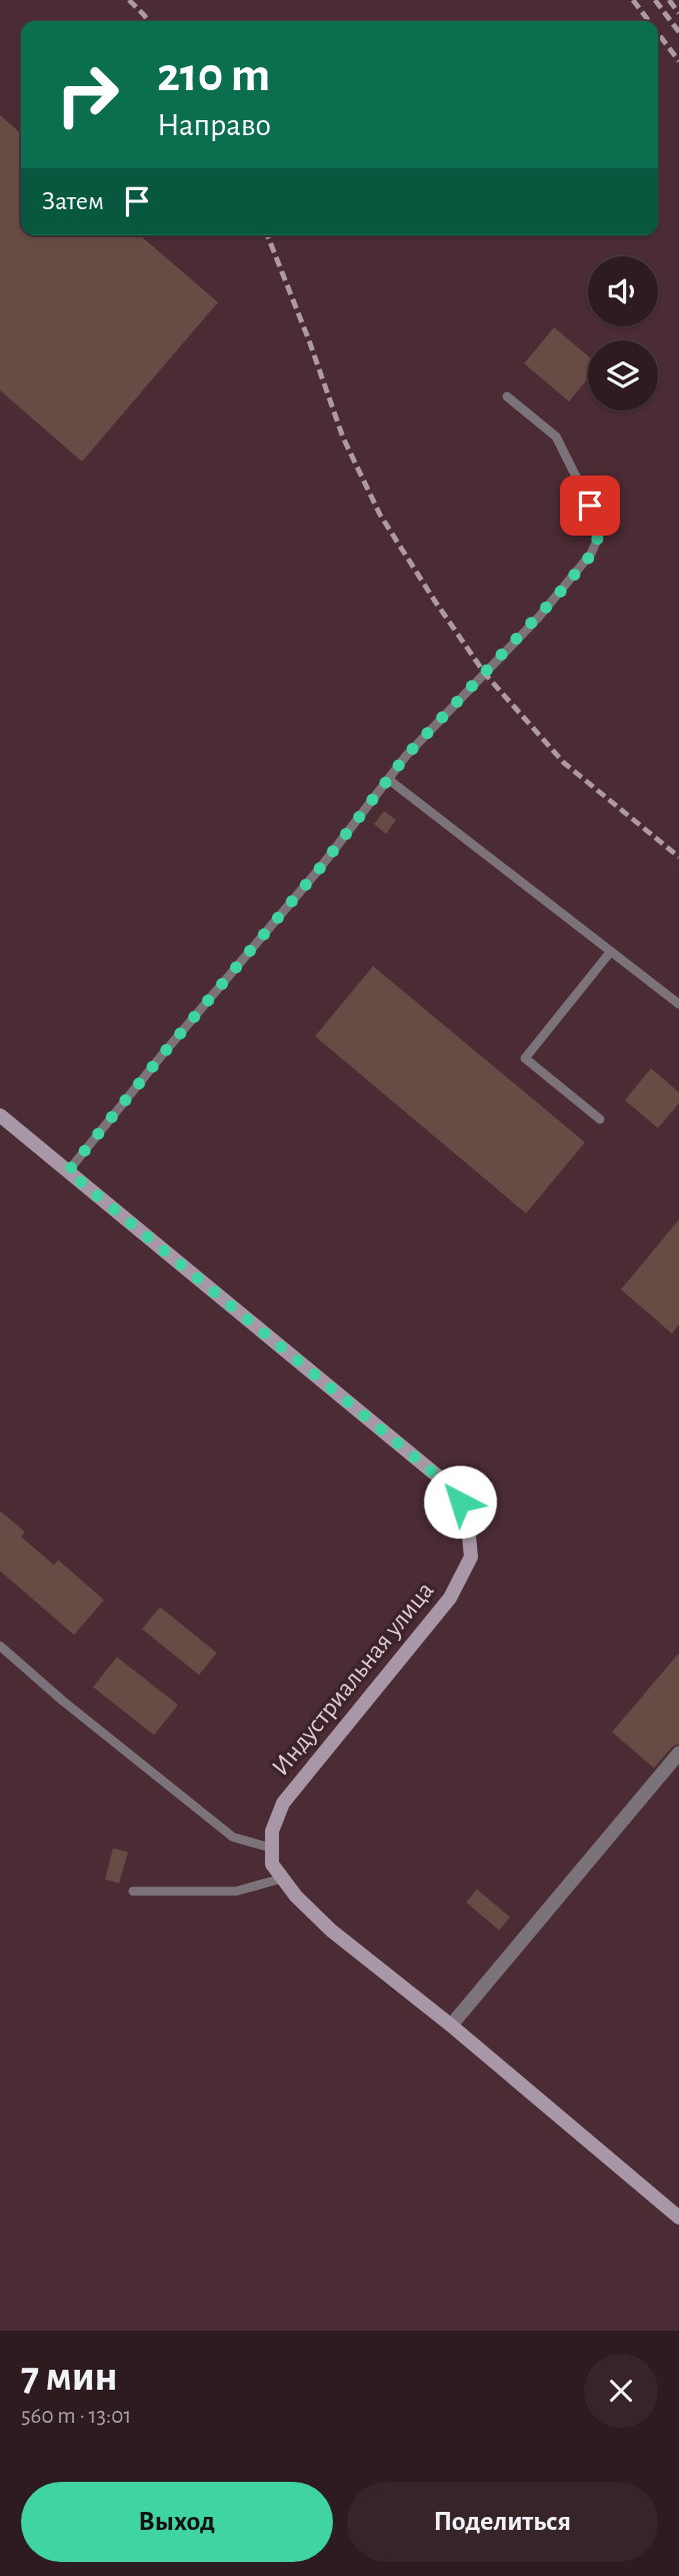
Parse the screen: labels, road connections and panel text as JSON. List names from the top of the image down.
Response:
{
  "streets": {
    "street": ["Индустриальная улица"]
  },
  "page": {
    "turn": ["210 m", "Направо"],
    "then": "Затем",
    "heading": ["7 мин", "560 m · 13:01"],
    "buttons": ["Выход", "Поделиться"]
  }
}
